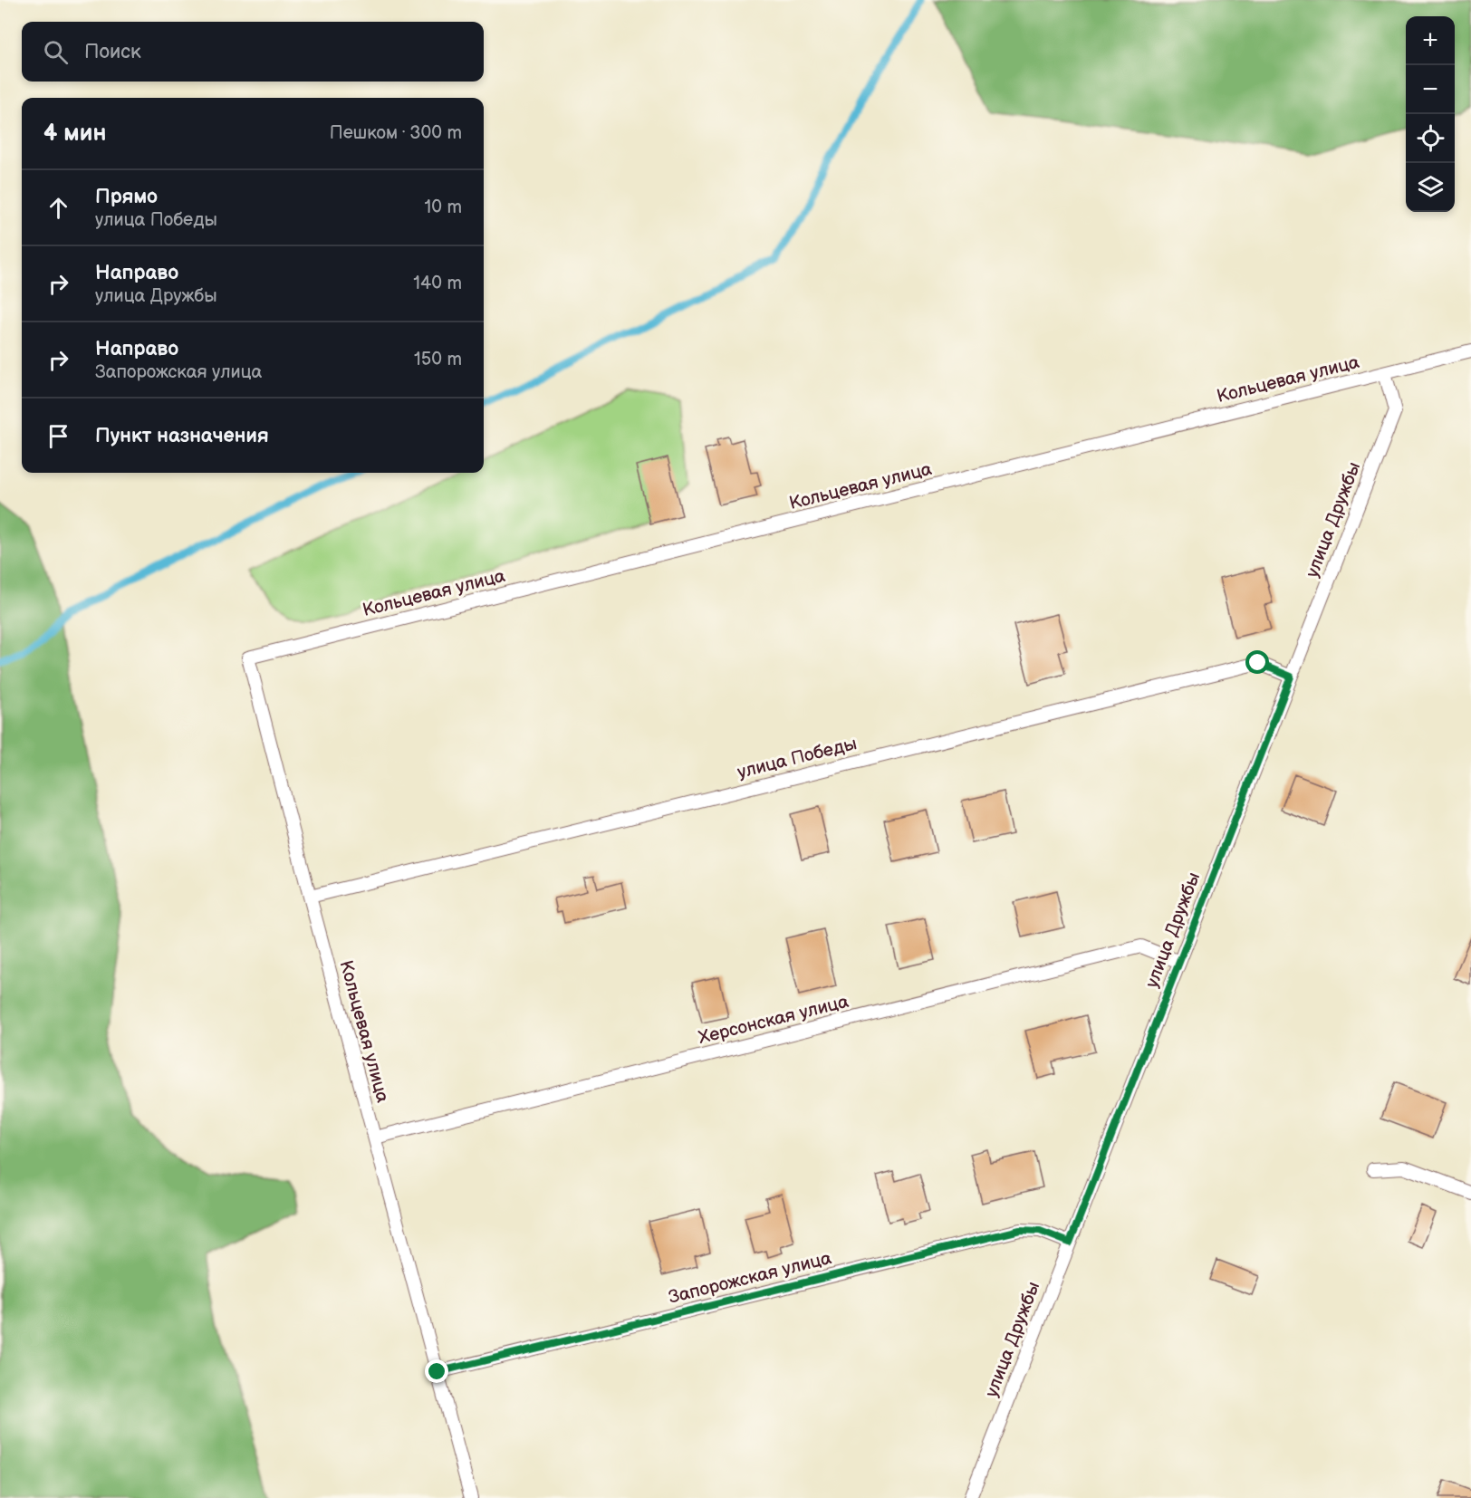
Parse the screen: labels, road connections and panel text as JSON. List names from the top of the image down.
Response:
{
  "streets": {
    "lane": [
      "Кольцевая улица",
      "улица Дружбы",
      "улица Победы",
      "Херсонская улица",
      "Запорожская улица"
    ]
  },
  "crossings": [
    ["Кольцевая улица", "улица Дружбы"],
    ["Кольцевая улица", "улица Победы"],
    ["Кольцевая улица", "Херсонская улица"],
    ["Кольцевая улица", "Запорожская улица"],
    ["улица Дружбы", "улица Победы"],
    ["улица Дружбы", "Херсонская улица"],
    ["улица Дружбы", "Запорожская улица"]
  ],
  "page": {
    "map_buttons": ["+", "−"],
    "search": "Поиск",
    "heading": ["4 мин", "Пешком · 300 m"],
    "list": [
      ["Прямо", "улица Победы", "10 m"],
      ["Направо", "улица Дружбы", "140 m"],
      ["Направо", "Запорожская улица", "150 m"],
      "Пункт назначения"
    ]
  }
}
